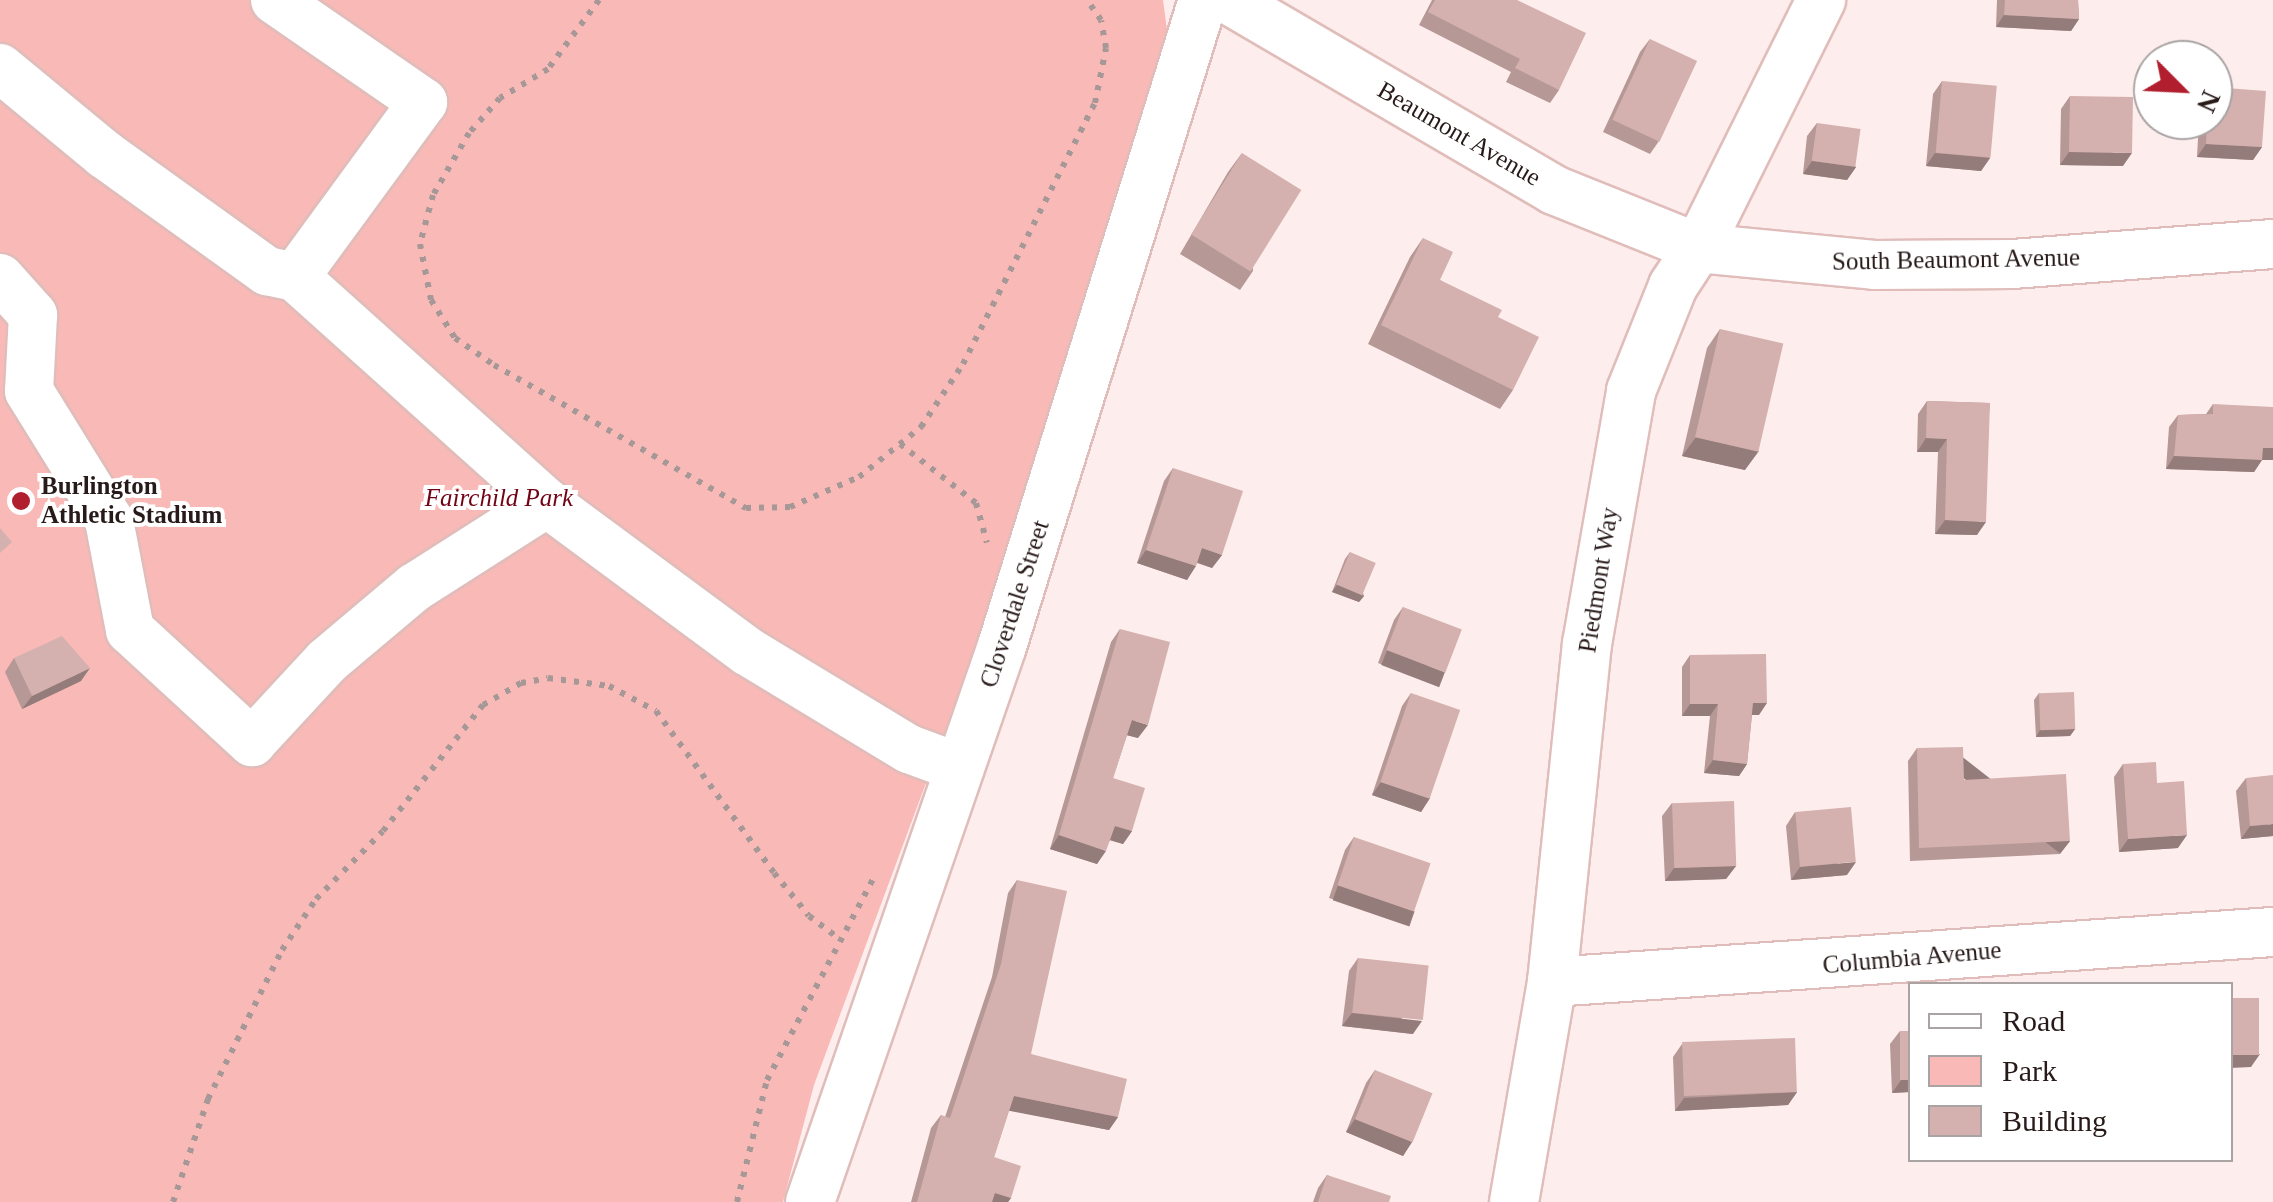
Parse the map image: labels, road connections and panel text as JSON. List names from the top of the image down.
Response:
{
  "streets": {
    "street": [
      "Beaumont Avenue",
      "South Beaumont Avenue",
      "Piedmont Way",
      "Cloverdale Street",
      "Columbia Avenue"
    ]
  },
  "crossings": [
    ["Beaumont Avenue", "South Beaumont Avenue"],
    ["Beaumont Avenue", "Piedmont Way"],
    ["South Beaumont Avenue", "Piedmont Way"],
    ["Piedmont Way", "Columbia Avenue"]
  ],
  "parks": ["Fairchild Park"],
  "places": ["Burlington Athletic Stadium"],
  "legend": ["Road", "Park", "Building"],
  "north": "bottom right"
}
